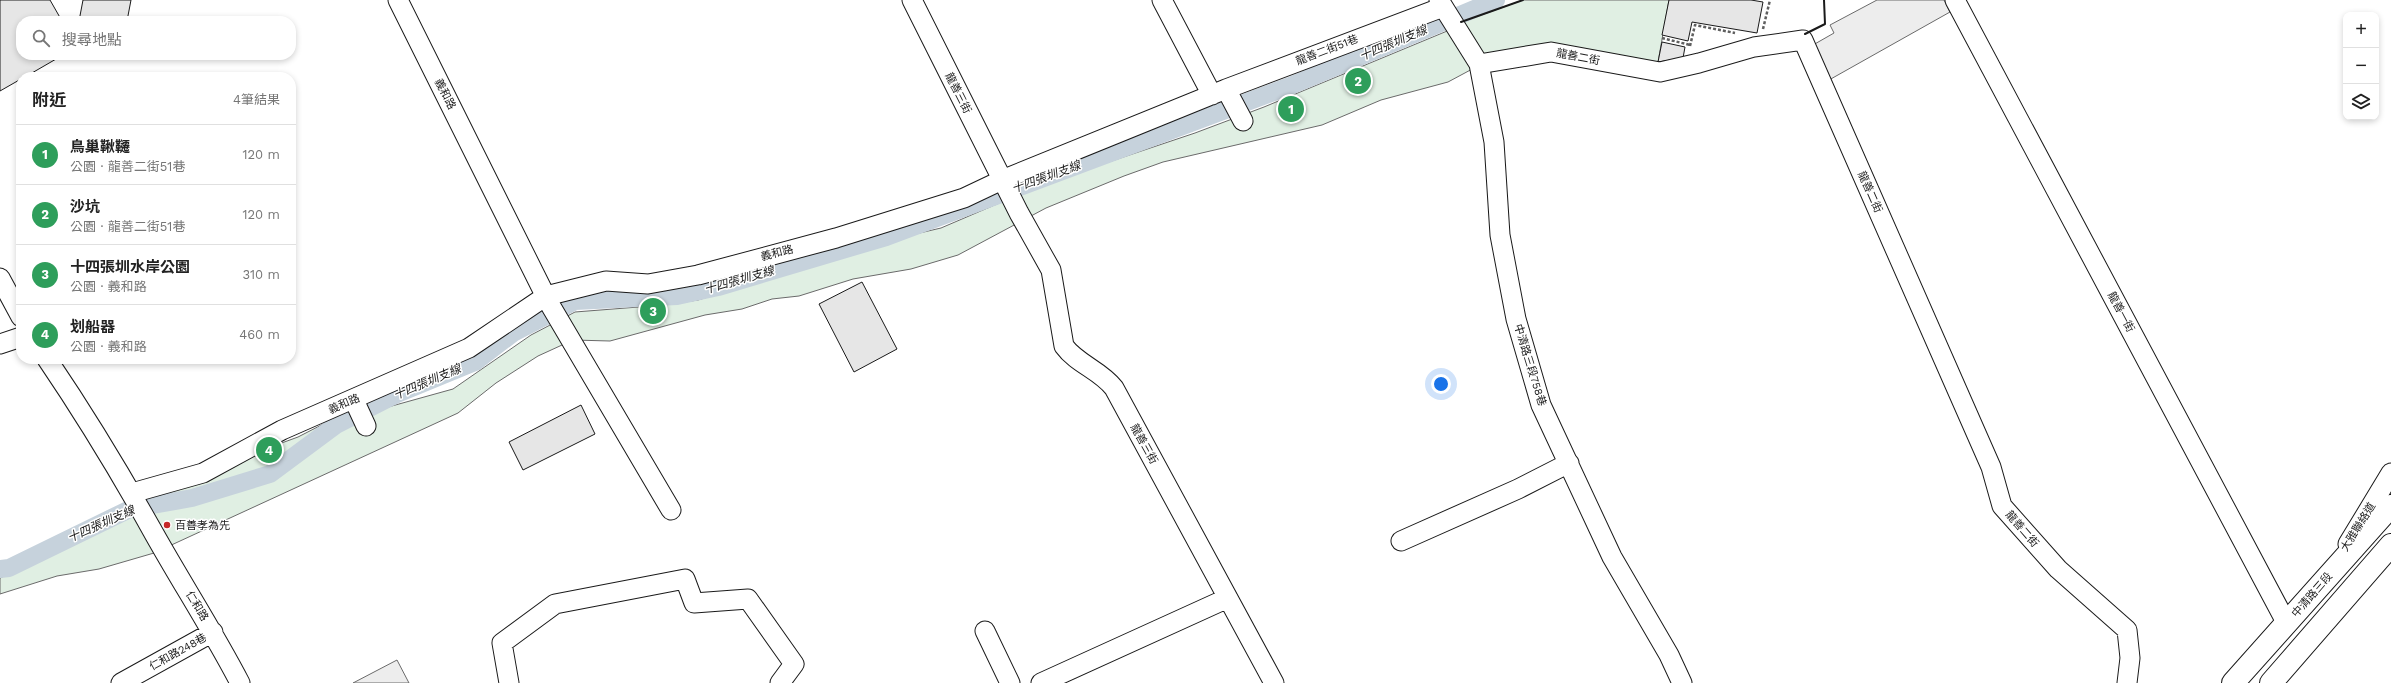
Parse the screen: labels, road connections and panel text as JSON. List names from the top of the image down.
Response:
{
  "streets": {
    "main road": ["中清路三段"],
    "street": [
      "龍善二街51巷",
      "龍善二街",
      "龍善三街",
      "義和路",
      "龍善一街",
      "中清路三段758巷",
      "大雅聯絡道",
      "仁和路",
      "仁和路248巷"
    ]
  },
  "crossings": [
    ["龍善二街51巷", "龍善三街"],
    ["龍善二街51巷", "義和路"],
    ["龍善二街", "中清路三段758巷"],
    ["龍善三街", "義和路"],
    ["義和路", "仁和路"],
    ["龍善一街", "中清路三段"],
    ["大雅聯絡道", "中清路三段"],
    ["仁和路", "仁和路248巷"]
  ],
  "water": ["十四張圳支線"],
  "places": ["百善孝為先"],
  "page": {
    "map_buttons": ["+", "−"],
    "search": "搜尋地點",
    "pins": [
      "2",
      "1",
      "3",
      "4"
    ],
    "heading": ["附近", "4筆結果"],
    "list": [
      {
        "mark": "1",
        "name": "鳥巢鞦韆",
        "note": "公園 · 龍善二街51巷",
        "value": "120 m"
      },
      {
        "mark": "2",
        "name": "沙坑",
        "note": "公園 · 龍善二街51巷",
        "value": "120 m"
      },
      {
        "mark": "3",
        "name": "十四張圳水岸公園",
        "note": "公園 · 義和路",
        "value": "310 m"
      },
      {
        "mark": "4",
        "name": "划船器",
        "note": "公園 · 義和路",
        "value": "460 m"
      }
    ]
  }
}
